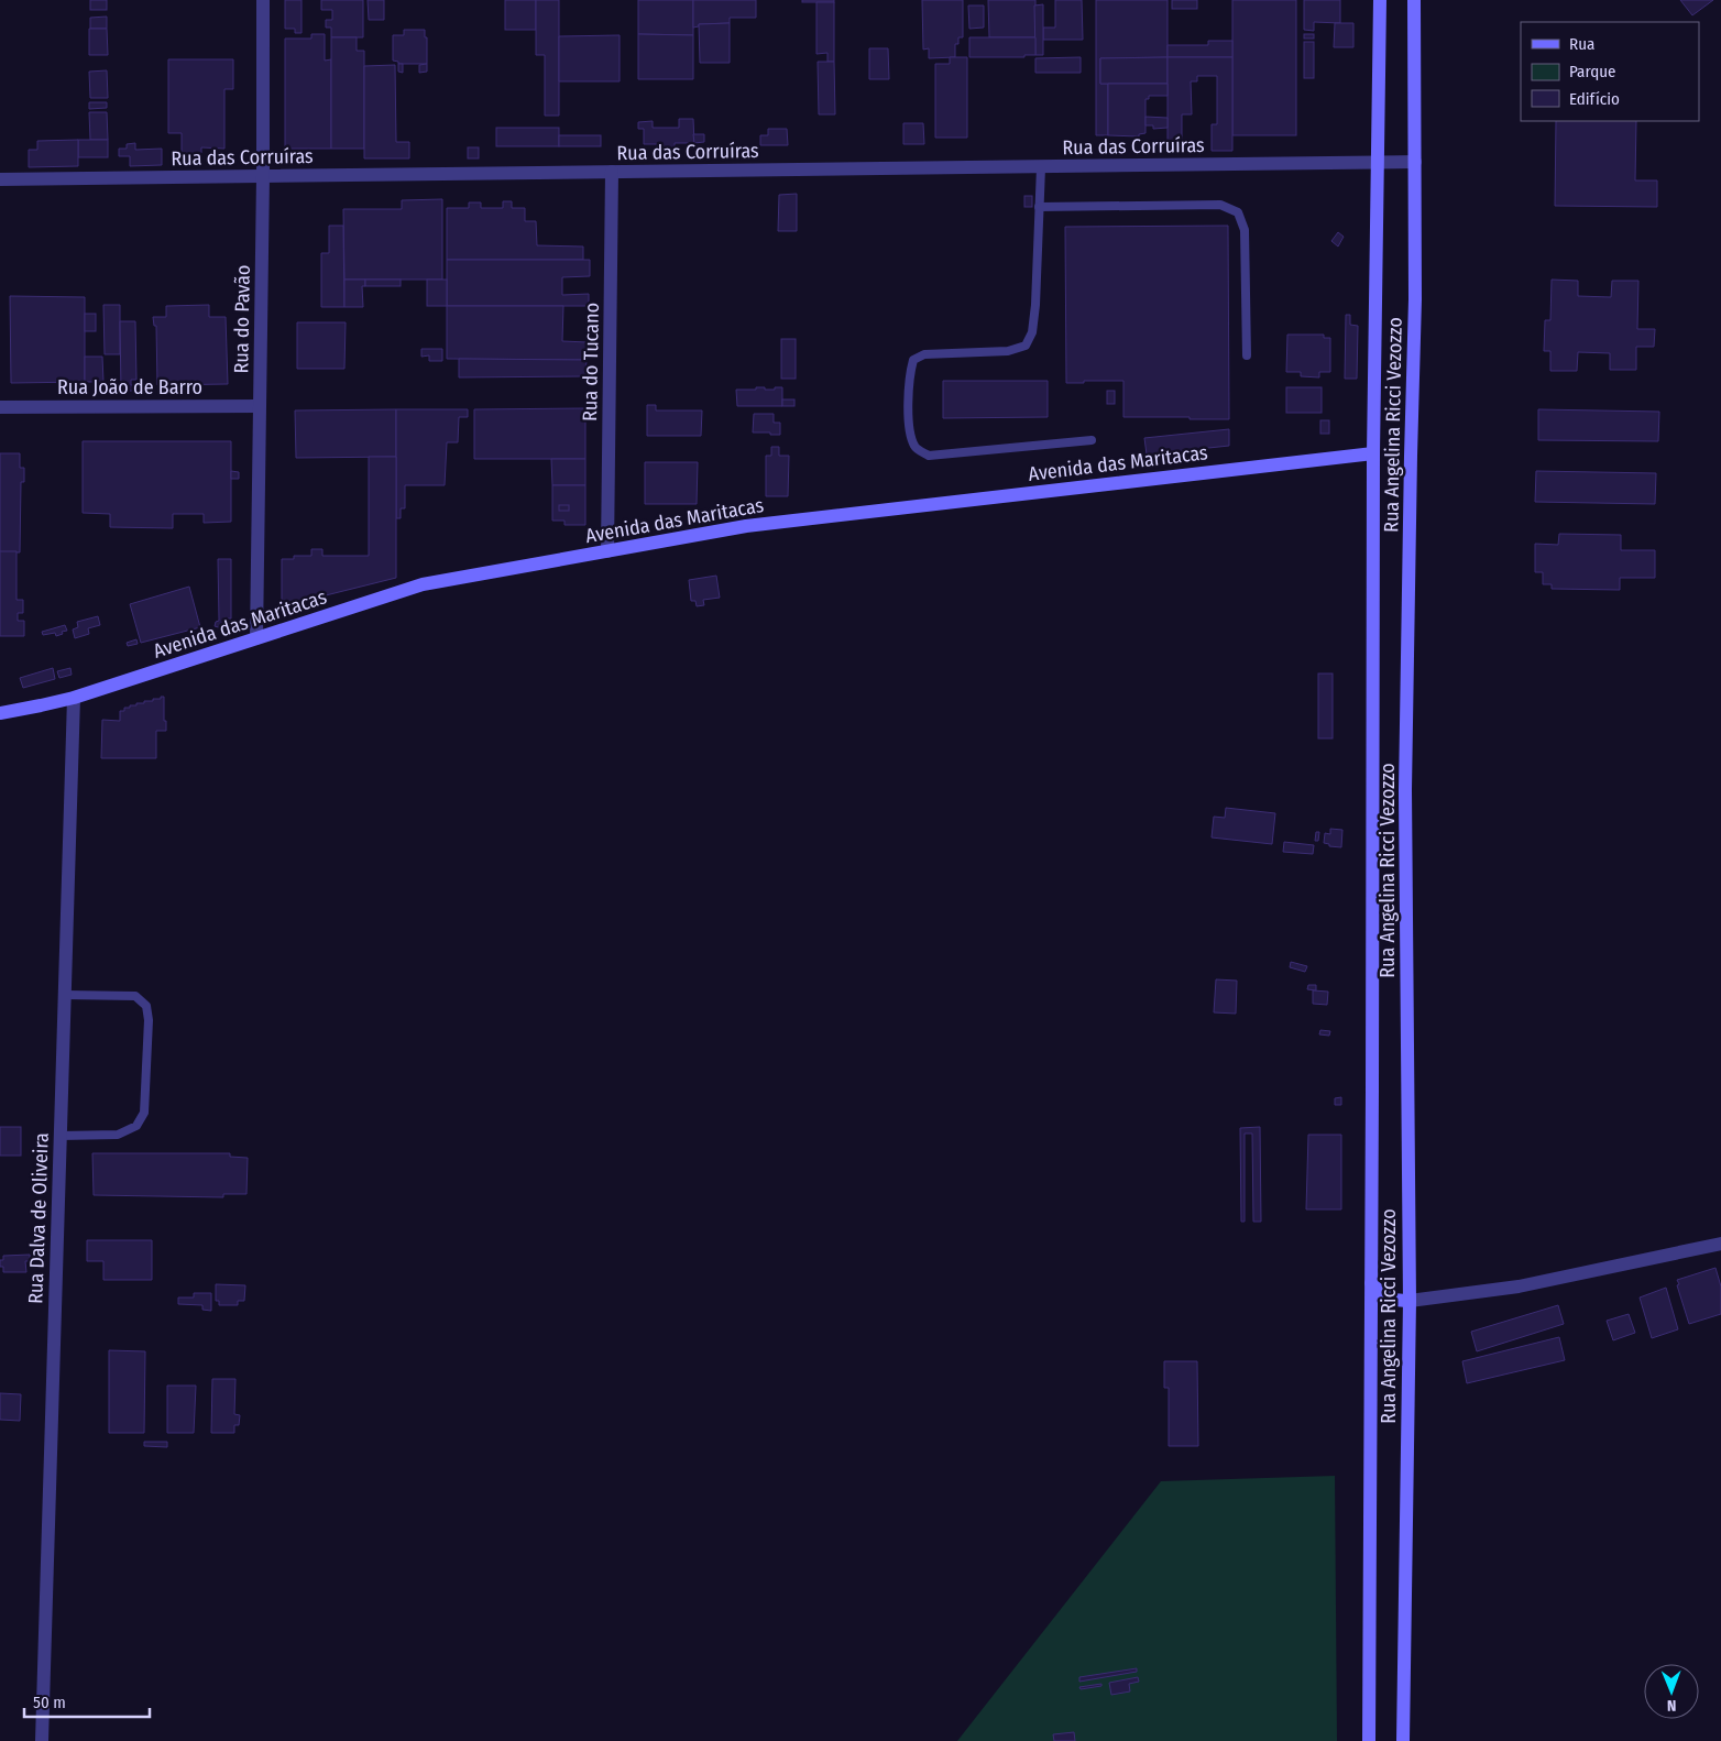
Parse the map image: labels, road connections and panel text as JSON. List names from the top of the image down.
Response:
{
  "streets": {
    "main road": ["Rua Angelina Ricci Vezozzo", "Avenida das Maritacas"],
    "street": [
      "Rua das Corruíras",
      "Rua do Pavão",
      "Rua do Tucano",
      "Rua João de Barro",
      "Rua Dalva de Oliveira"
    ]
  },
  "crossings": [
    ["Rua das Corruíras", "Rua do Pavão"],
    ["Rua das Corruíras", "Rua do Tucano"],
    ["Rua das Corruíras", "Rua Angelina Ricci Vezozzo"],
    ["Rua do Pavão", "Rua João de Barro"],
    ["Rua do Pavão", "Avenida das Maritacas"],
    ["Rua do Tucano", "Avenida das Maritacas"],
    ["Rua Angelina Ricci Vezozzo", "Avenida das Maritacas"],
    ["Avenida das Maritacas", "Rua Dalva de Oliveira"]
  ],
  "legend": ["Rua", "Parque", "Edifício"],
  "scale_bar": "50 m",
  "north": "bottom"
}
